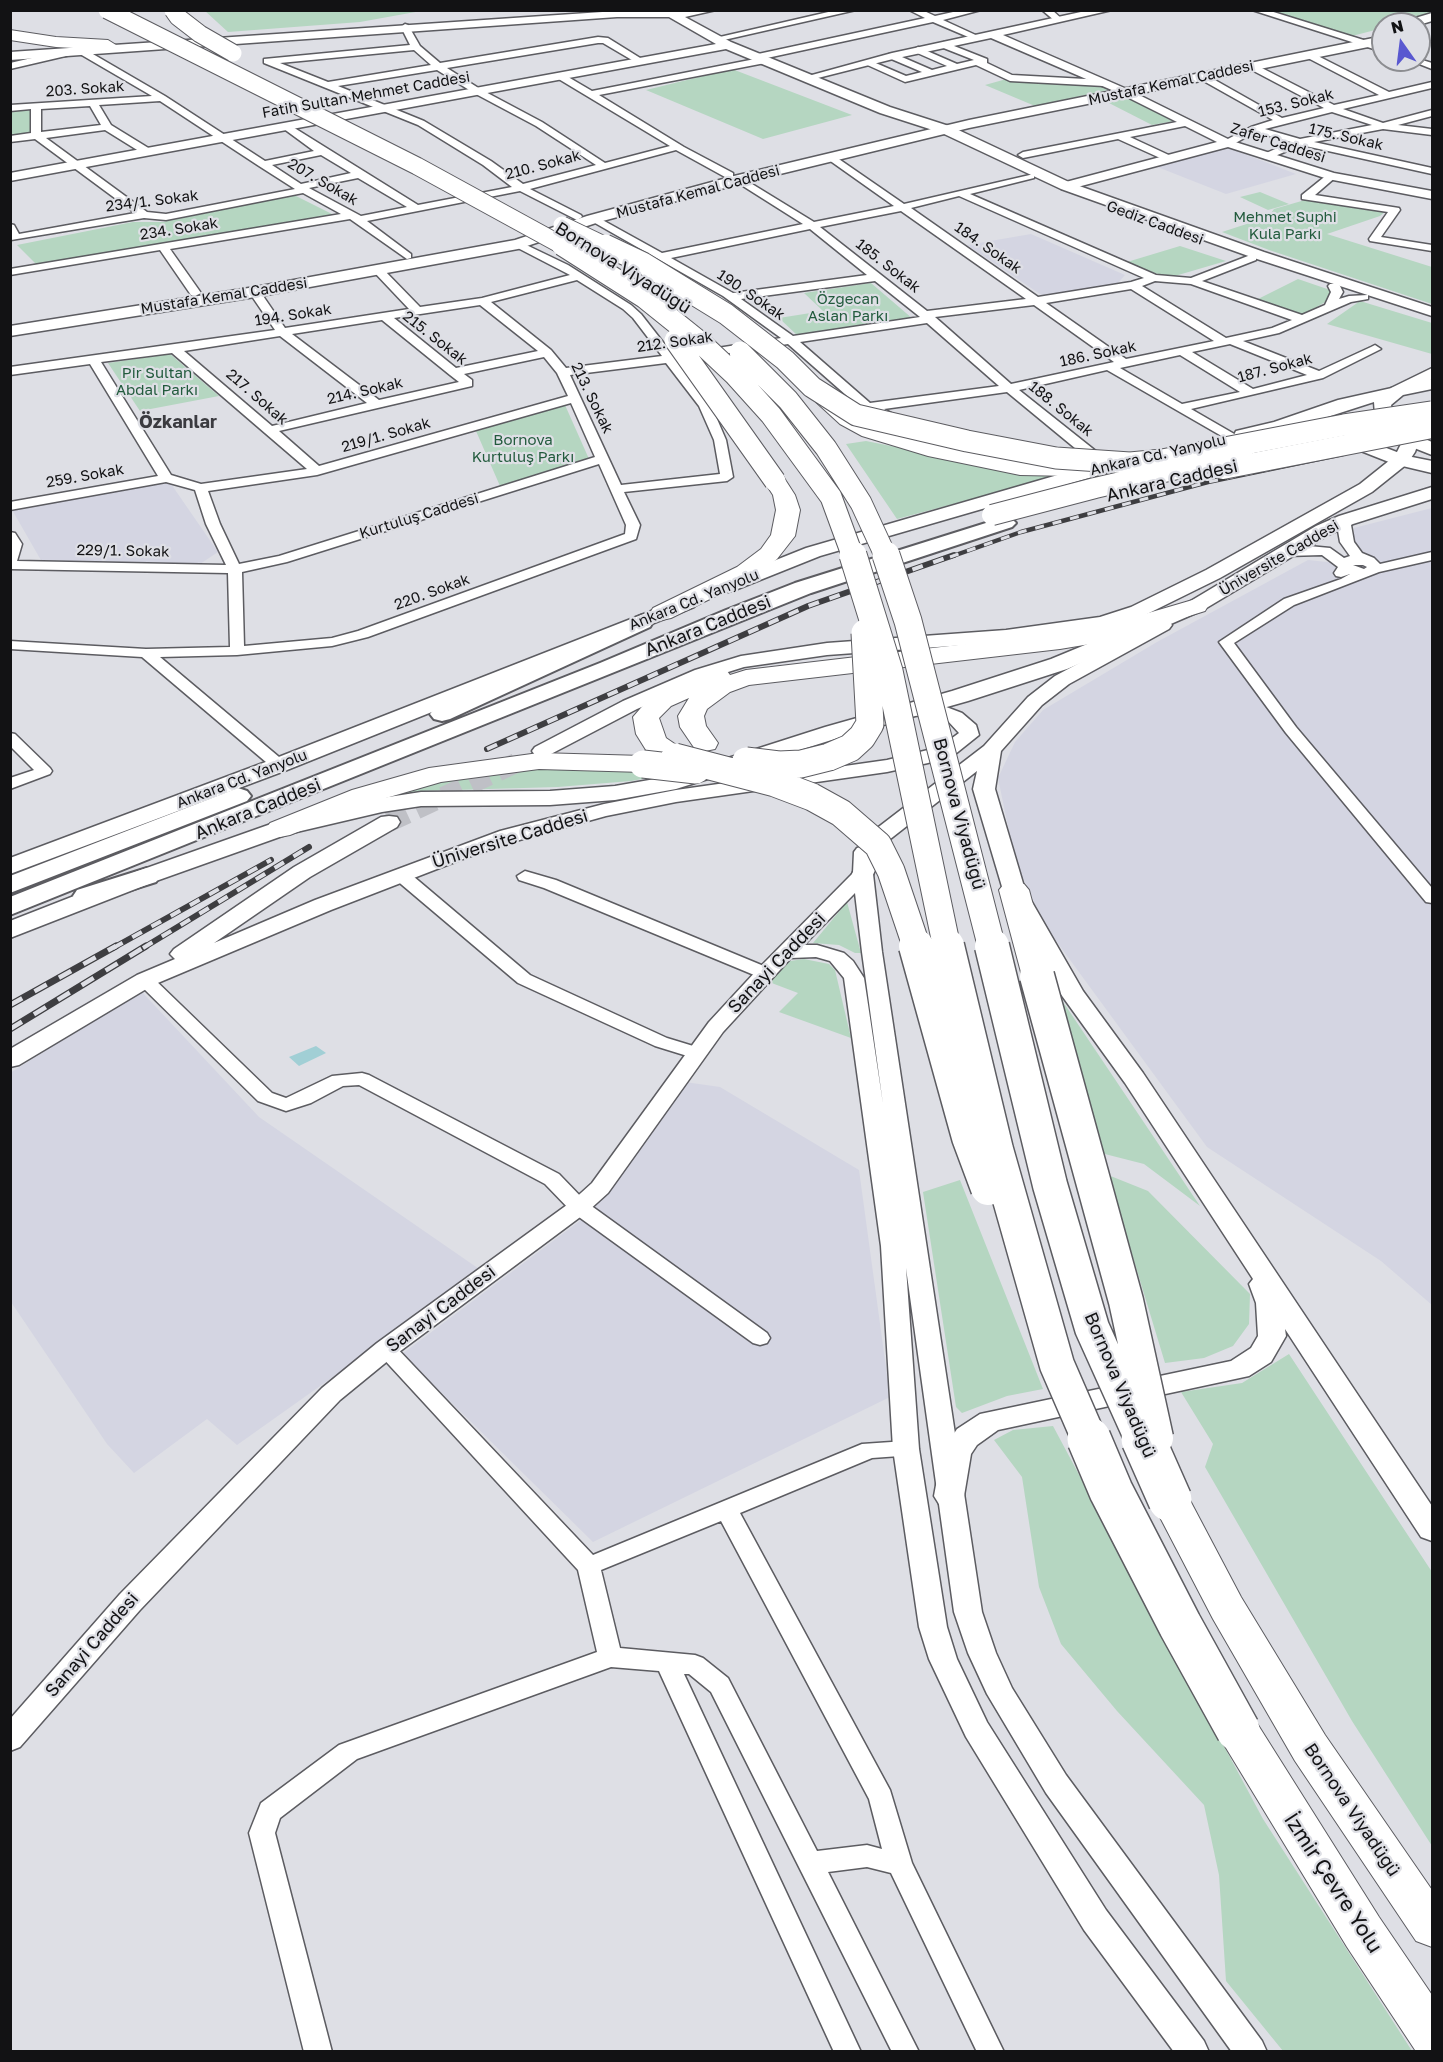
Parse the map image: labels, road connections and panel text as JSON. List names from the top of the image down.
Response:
{
  "streets": {
    "highway": ["Bornova Viyadüğü", "Ankara Caddesi", "İzmir Çevre Yolu"],
    "main road": [
      "Mustafa Kemal Caddesi",
      "Fatih Sultan Mehmet Caddesi",
      "Gediz Caddesi",
      "Ankara Cd. Yanyolu",
      "Üniversite Caddesi"
    ],
    "street": [
      "203. Sokak",
      "153. Sokak",
      "175. Sokak",
      "Zafer Caddesi",
      "210. Sokak",
      "207. Sokak",
      "234/1. Sokak",
      "234. Sokak",
      "184. Sokak",
      "185. Sokak",
      "190. Sokak",
      "194. Sokak",
      "215. Sokak",
      "212. Sokak",
      "186. Sokak",
      "187. Sokak",
      "214. Sokak",
      "217. Sokak",
      "213. Sokak",
      "188. Sokak",
      "219/1. Sokak",
      "259. Sokak",
      "Kurtuluş Caddesi",
      "229/1. Sokak",
      "220. Sokak",
      "Sanayi Caddesi"
    ]
  },
  "crossings": [
    ["Mustafa Kemal Caddesi", "Zafer Caddesi"],
    ["Mustafa Kemal Caddesi", "207. Sokak"],
    ["Mustafa Kemal Caddesi", "Gediz Caddesi"],
    ["Mustafa Kemal Caddesi", "184. Sokak"],
    ["Mustafa Kemal Caddesi", "185. Sokak"],
    ["Mustafa Kemal Caddesi", "190. Sokak"],
    ["203. Sokak", "207. Sokak"],
    ["Fatih Sultan Mehmet Caddesi", "207. Sokak"],
    ["Fatih Sultan Mehmet Caddesi", "Gediz Caddesi"],
    ["Fatih Sultan Mehmet Caddesi", "190. Sokak"],
    ["153. Sokak", "175. Sokak"],
    ["153. Sokak", "Zafer Caddesi"],
    ["153. Sokak", "Gediz Caddesi"],
    ["210. Sokak", "207. Sokak"],
    ["210. Sokak", "234. Sokak"],
    ["210. Sokak", "190. Sokak"],
    ["207. Sokak", "234/1. Sokak"],
    ["207. Sokak", "234. Sokak"],
    ["Gediz Caddesi", "186. Sokak"],
    ["184. Sokak", "212. Sokak"],
    ["184. Sokak", "186. Sokak"],
    ["185. Sokak", "212. Sokak"],
    ["185. Sokak", "186. Sokak"],
    ["185. Sokak", "188. Sokak"],
    ["Bornova Viyadüğü", "İzmir Çevre Yolu"],
    ["190. Sokak", "212. Sokak"],
    ["190. Sokak", "186. Sokak"],
    ["190. Sokak", "188. Sokak"],
    ["194. Sokak", "215. Sokak"],
    ["194. Sokak", "217. Sokak"],
    ["194. Sokak", "213. Sokak"],
    ["215. Sokak", "214. Sokak"],
    ["212. Sokak", "213. Sokak"],
    ["186. Sokak", "188. Sokak"],
    ["214. Sokak", "217. Sokak"],
    ["217. Sokak", "219/1. Sokak"],
    ["213. Sokak", "219/1. Sokak"],
    ["213. Sokak", "Kurtuluş Caddesi"],
    ["213. Sokak", "220. Sokak"],
    ["Kurtuluş Caddesi", "229/1. Sokak"]
  ],
  "districts": ["Özkanlar"],
  "parks": [
    "Mehmet Suphi Kula Parkı",
    "Özgecan Aslan Parkı",
    "Pir Sultan Abdal Parkı",
    "Bornova Kurtuluş Parkı"
  ],
  "north": "top"
}
